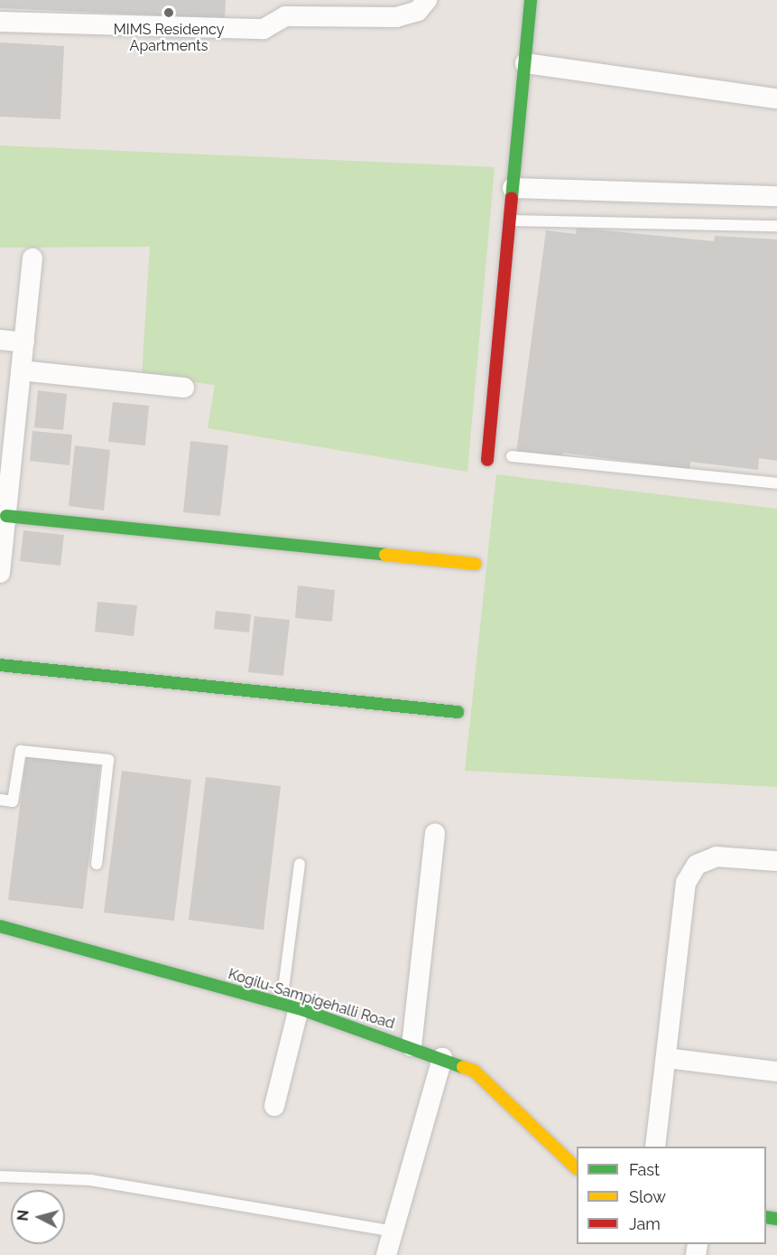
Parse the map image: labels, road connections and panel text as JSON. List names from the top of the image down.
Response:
{
  "streets": {
    "street": ["Kogilu-Sampigehalli Road"]
  },
  "places": ["MIMS Residency Apartments"],
  "legend": ["Fast", "Slow", "Jam"],
  "north": "left"
}
